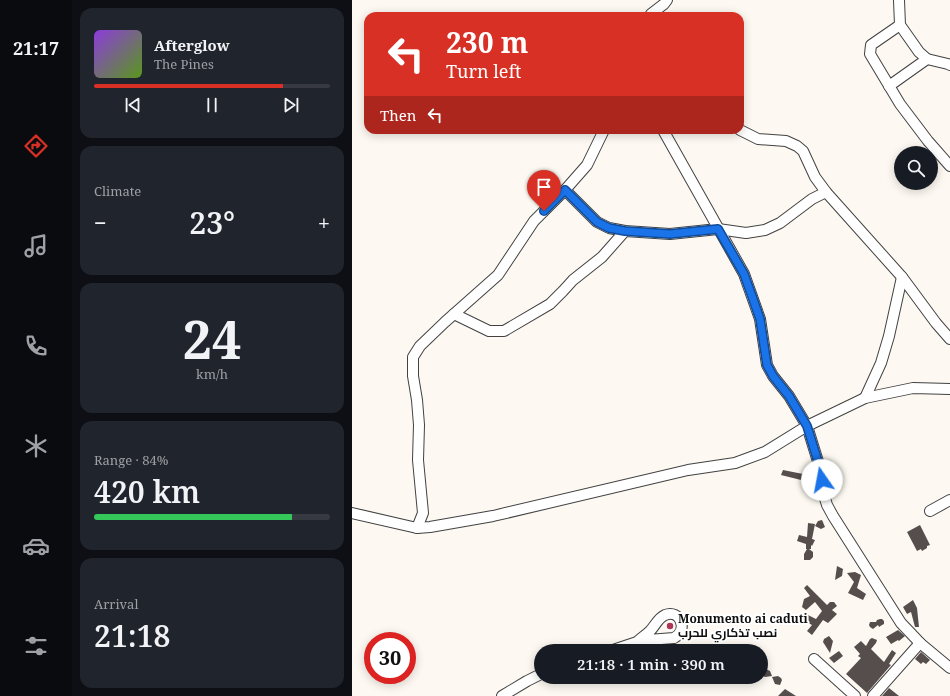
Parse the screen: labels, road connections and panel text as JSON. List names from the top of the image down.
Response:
{
  "places": ["Monumento ai caduti نصب تذكاري للحرب"],
  "page": {
    "tabs": "21:17",
    "turn": ["230 m", "Turn left"],
    "song": ["Afterglow", "The Pines"],
    "then": "Then",
    "tile": [
      "Climate",
      ["24", "km/h"],
      ["Range · 84%", "420 km"],
      ["Arrival", "21:18"]
    ],
    "heat": ["−", "23°", "+"],
    "limit": "30",
    "trip": "21:18 · 1 min · 390 m"
  }
}
